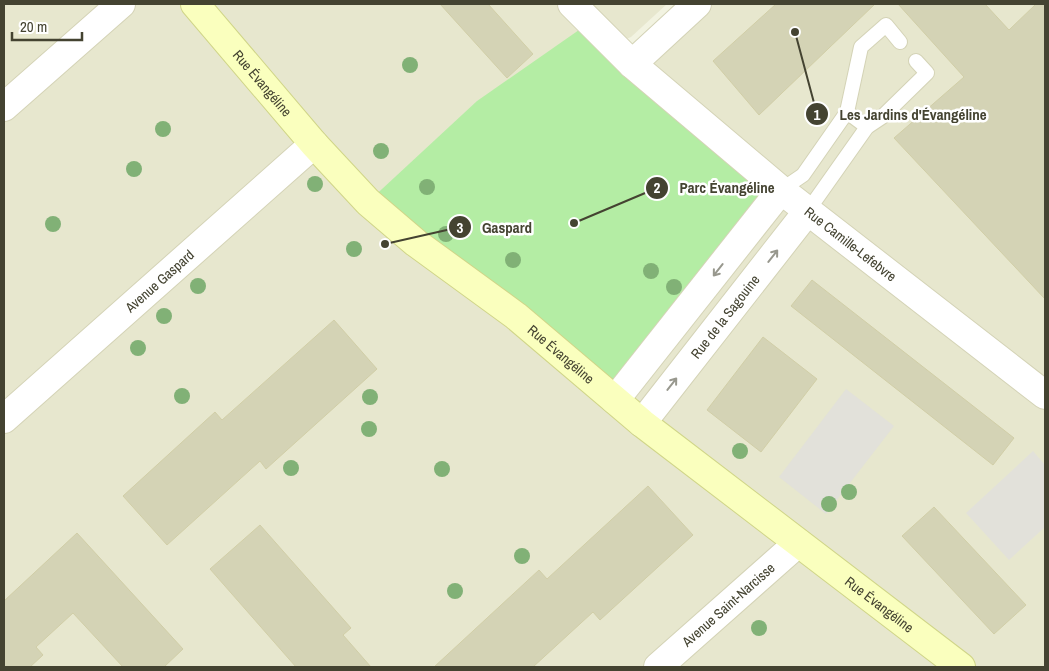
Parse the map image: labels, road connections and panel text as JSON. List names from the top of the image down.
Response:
{
  "streets": {
    "street": [
      "Rue Évangéline",
      "Rue Camille-Lefebvre",
      "Avenue Gaspard",
      "Rue de la Sagouine",
      "Avenue Saint-Narcisse"
    ]
  },
  "crossings": [
    ["Rue Évangéline", "Avenue Gaspard"],
    ["Rue Évangéline", "Rue de la Sagouine"],
    ["Rue Évangéline", "Avenue Saint-Narcisse"],
    ["Rue Camille-Lefebvre", "Rue de la Sagouine"]
  ],
  "places": ["Les Jardins d'Évangéline", "Parc Évangéline", "Gaspard"],
  "scale_bar": "20 m"
}
